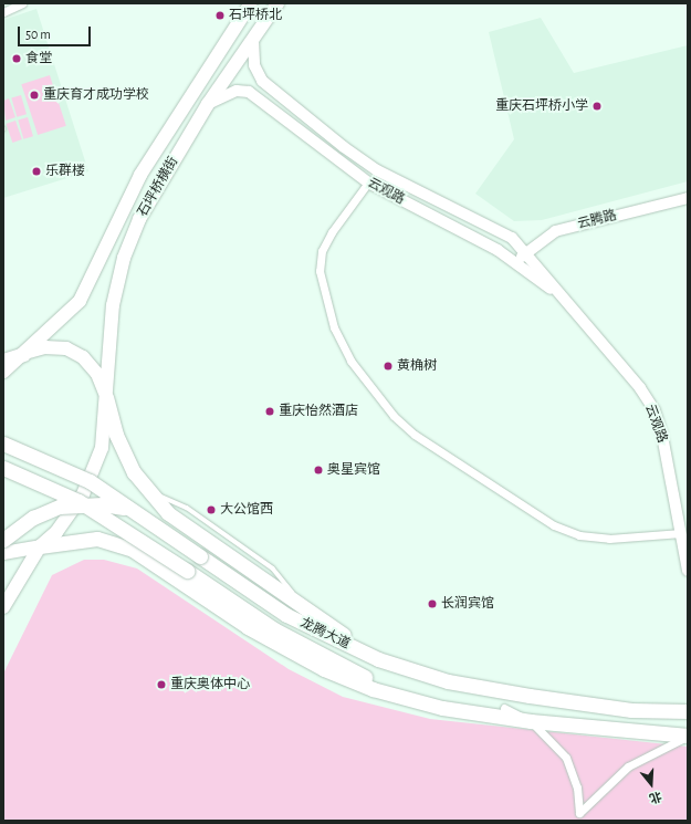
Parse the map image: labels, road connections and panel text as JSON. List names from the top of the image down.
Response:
{
  "streets": {
    "highway": ["龙腾大道"],
    "main road": ["石坪桥横街"],
    "street": ["云观路", "云腾路"]
  },
  "crossings": [
    ["云观路", "云腾路"]
  ],
  "places": [
    "石坪桥北",
    "食堂",
    "重庆育才成功学校",
    "重庆石坪桥小学",
    "乐群楼",
    "黄桷树",
    "重庆怡然酒店",
    "奥星宾馆",
    "大公馆西",
    "长润宾馆",
    "重庆奥体中心"
  ],
  "scale_bar": "50 m",
  "north": "bottom"
}
